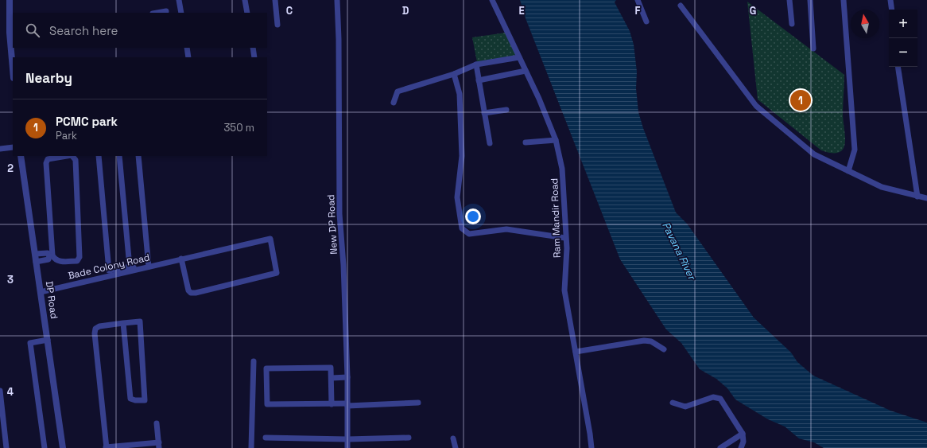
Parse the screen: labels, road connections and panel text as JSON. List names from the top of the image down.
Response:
{
  "streets": {
    "street": [
      "Ram Mandir Road",
      "New DP Road",
      "Bade Colony Road",
      "DP Road"
    ]
  },
  "crossings": [
    ["Bade Colony Road", "DP Road"]
  ],
  "water": ["Pavana River"],
  "north": "top",
  "page": {
    "map_buttons": ["+", "−"],
    "search": "Search here",
    "heading": "Nearby",
    "pins": "1",
    "list": [
      {
        "mark": "1",
        "name": "PCMC park",
        "note": "Park",
        "value": "350 m"
      }
    ]
  },
  "grid": {
    "columns": [
      "C",
      "D",
      "E",
      "F",
      "G"
    ],
    "rows": ["2", "3", "4"]
  }
}
